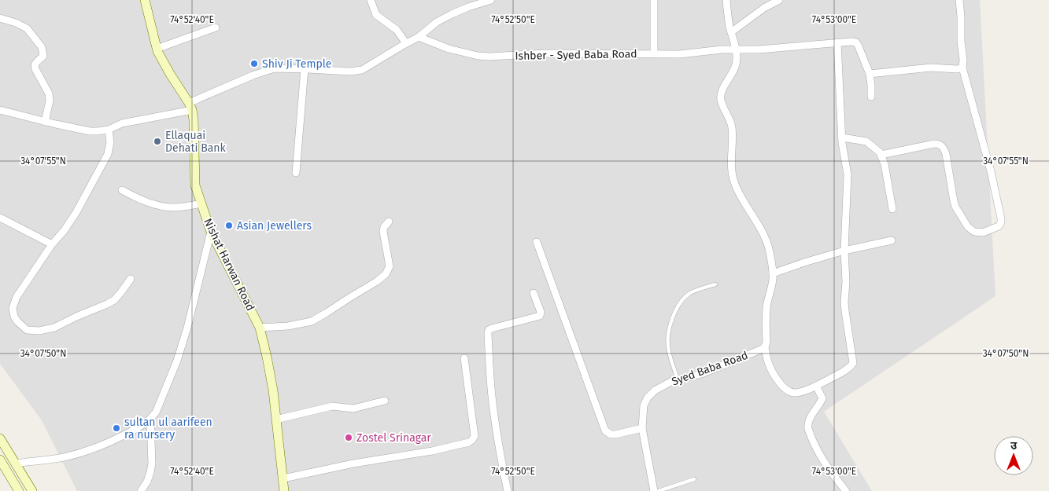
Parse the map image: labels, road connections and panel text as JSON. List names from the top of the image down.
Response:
{
  "streets": {
    "main road": ["Nishat Harwan Road"],
    "street": ["Ishber - Syed Baba Road", "Syed Baba Road"]
  },
  "places": [
    "Shiv Ji Temple",
    "Ellaquai Dehati Bank",
    "Asian Jewellers",
    "sultan ul aarifeen ra nursery",
    "Zostel Srinagar"
  ],
  "north": "top",
  "coordinates": [
    "74°52'40\"E",
    "74°52'50\"E",
    "74°53'00\"E",
    "34°07'55\"N",
    "34°07'50\"N"
  ]
}
